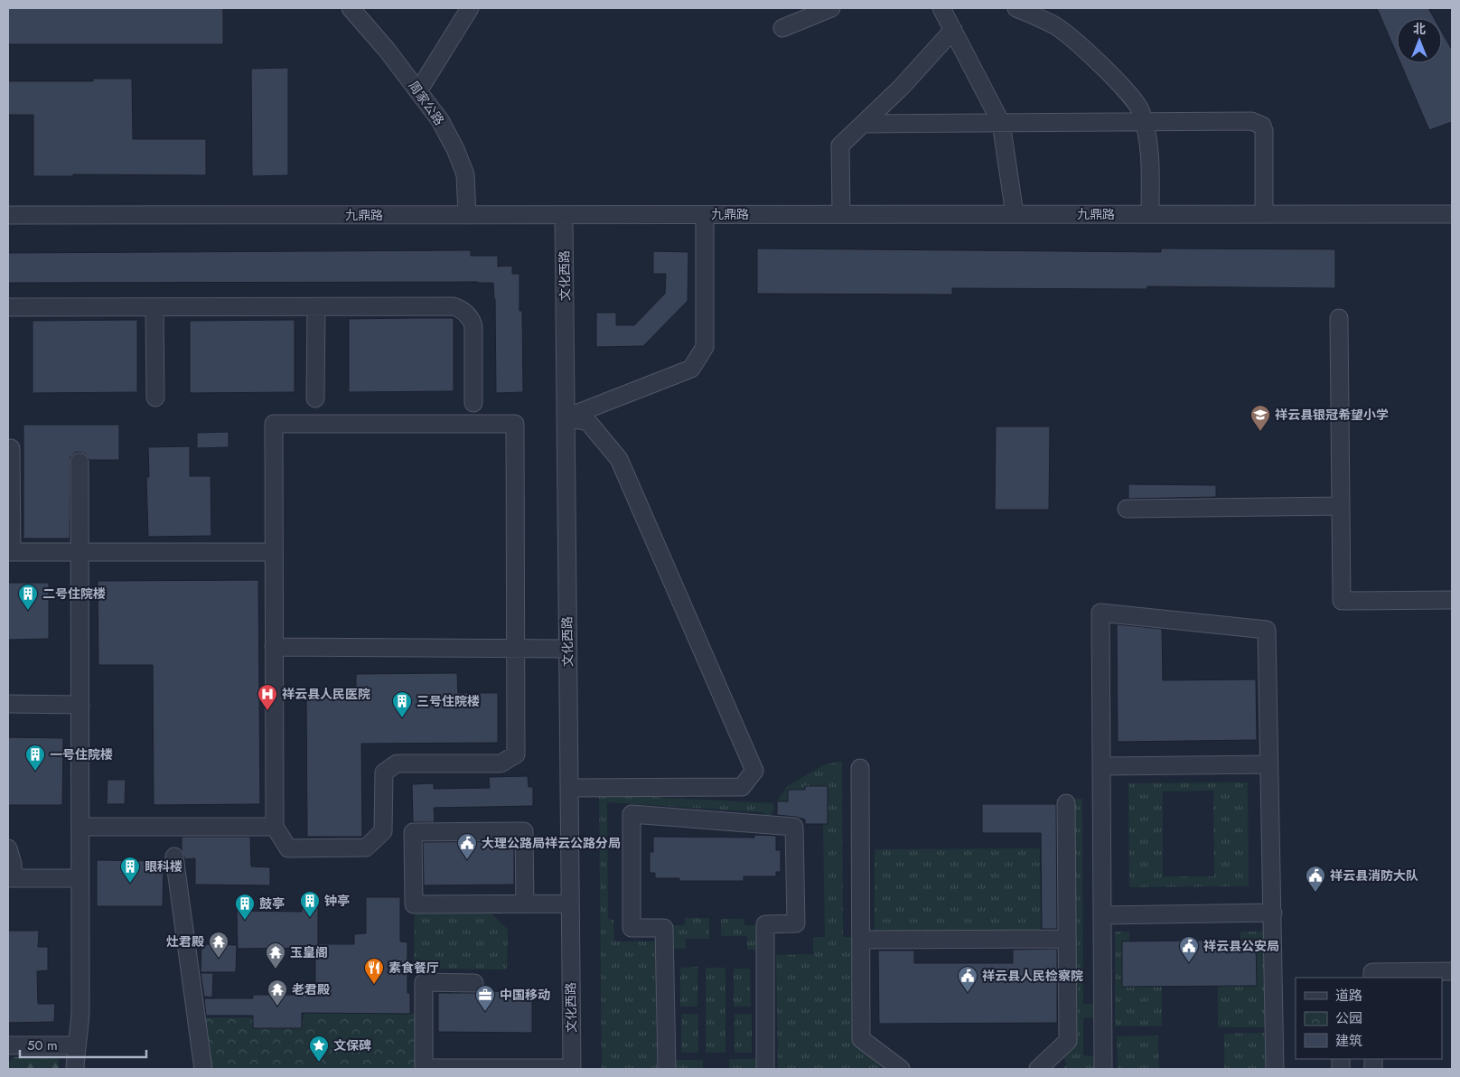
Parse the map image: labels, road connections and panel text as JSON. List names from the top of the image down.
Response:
{
  "streets": {
    "street": ["周家公路", "九鼎路", "文化西路"]
  },
  "crossings": [
    ["周家公路", "九鼎路"],
    ["九鼎路", "文化西路"]
  ],
  "places": {
    "school or university": ["祥云县银冠希望小学"],
    "building": [
      "二号住院楼",
      "三号住院楼",
      "一号住院楼",
      "眼科楼",
      "钟亭",
      "鼓亭"
    ],
    "hospital": ["祥云县人民医院"],
    "public building": [
      "大理公路局祥云公路分局",
      "祥云县消防大队",
      "祥云县公安局",
      "祥云县人民检察院"
    ],
    "temple": ["灶君殿", "玉皇阁", "老君殿"],
    "restaurant": ["素食餐厅"],
    "office": ["中国移动"],
    "place": ["文保碑"]
  },
  "legend": ["道路", "公园", "建筑"],
  "scale_bar": "50 m",
  "north": "top"
}
